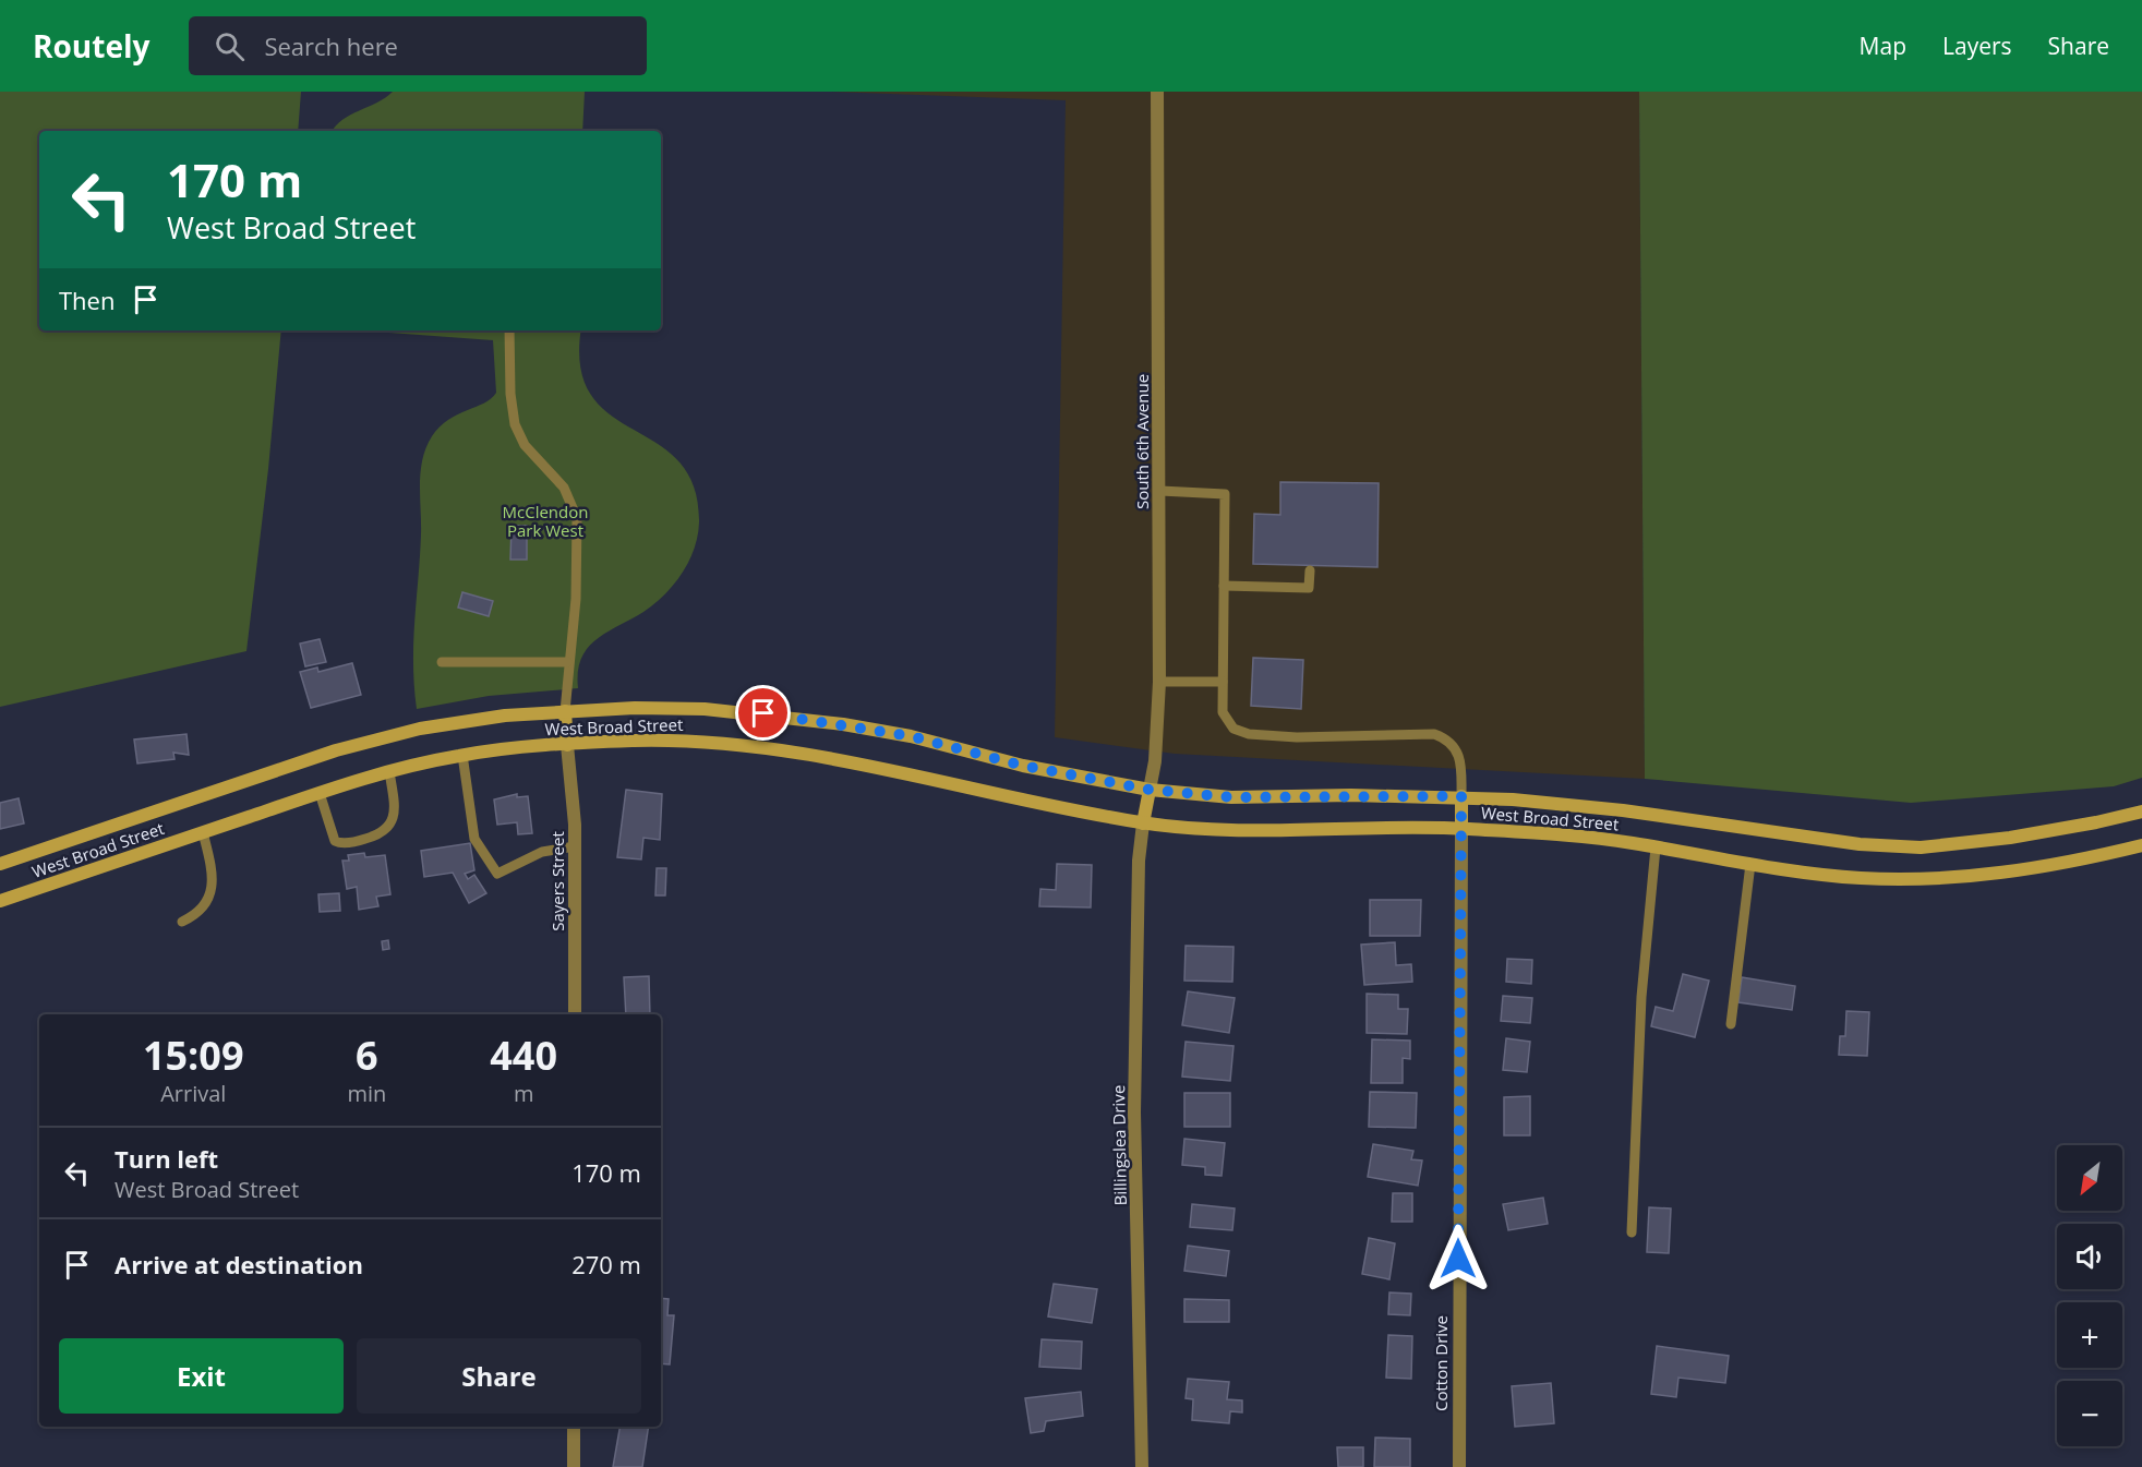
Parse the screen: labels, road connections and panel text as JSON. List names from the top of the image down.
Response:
{
  "streets": {
    "main road": ["West Broad Street"],
    "street": [
      "South 6th Avenue",
      "Sayers Street",
      "Billingslea Drive",
      "Cotton Drive"
    ]
  },
  "crossings": [
    ["South 6th Avenue", "West Broad Street"],
    ["West Broad Street", "Sayers Street"],
    ["West Broad Street", "Billingslea Drive"],
    ["West Broad Street", "Cotton Drive"]
  ],
  "parks": ["McClendon Park West"],
  "north": "bottom left",
  "page": {
    "header": "Routely",
    "search": "Search here",
    "nav": ["Map", "Layers", "Share"],
    "turn": ["170 m", "West Broad Street"],
    "then": "Then",
    "eta": [
      "15:09",
      "Arrival",
      "6",
      "min",
      "440",
      "m"
    ],
    "list": [
      {
        "name": "Turn left",
        "note": "West Broad Street",
        "value": "170 m"
      },
      {
        "name": "Arrive at destination",
        "value": "270 m"
      }
    ],
    "map_buttons": ["+", "−"],
    "buttons": ["Exit", "Share"]
  }
}
